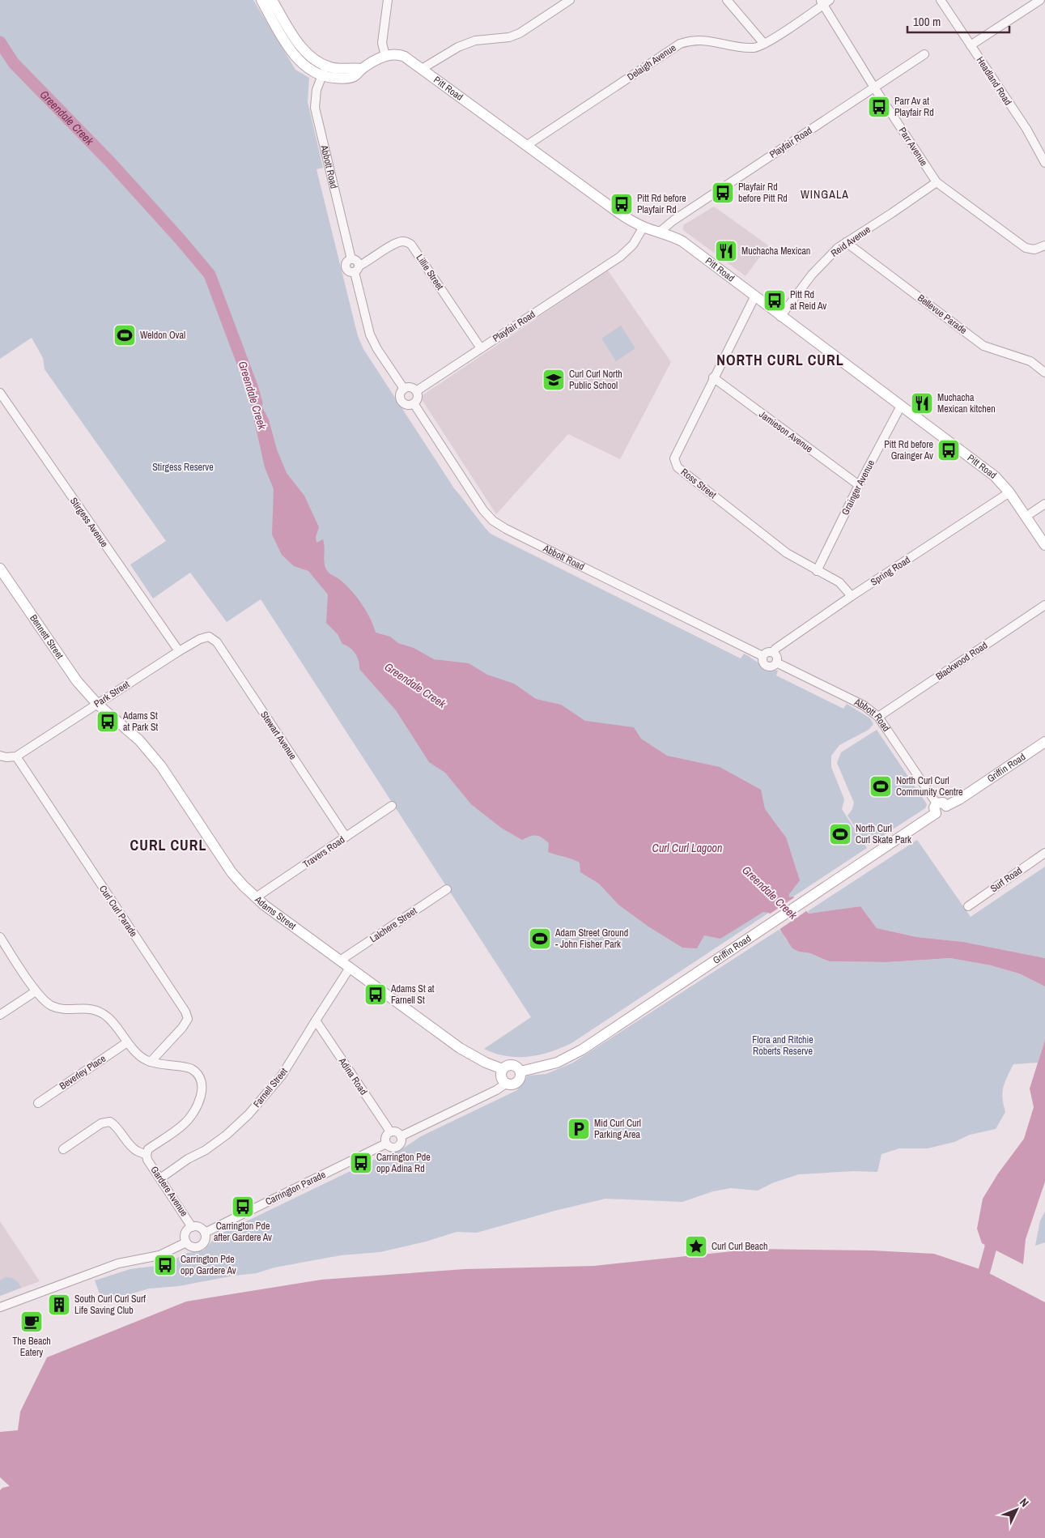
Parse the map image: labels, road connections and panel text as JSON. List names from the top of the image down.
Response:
{
  "streets": {
    "main road": [
      "Pitt Road",
      "Bennett Street",
      "Griffin Road",
      "Adams Street"
    ],
    "street": [
      "Delaigh Avenue",
      "Headland Road",
      "Playfair Road",
      "Parr Avenue",
      "Abbott Road",
      "Reid Avenue",
      "Lillie Street",
      "Bellevue Parade",
      "Jamieson Avenue",
      "Ross Street",
      "Grainger Avenue",
      "Stirgess Avenue",
      "Spring Road",
      "Blackwood Road",
      "Park Street",
      "Stewart Avenue",
      "Travers Road",
      "Surf Road",
      "Curl Curl Parade",
      "Lalchere Street",
      "Beverley Place",
      "Adina Road",
      "Farnell Street",
      "Carrington Parade",
      "Gardere Avenue"
    ]
  },
  "crossings": [
    ["Delaigh Avenue", "Pitt Road"],
    ["Delaigh Avenue", "Parr Avenue"],
    ["Pitt Road", "Playfair Road"],
    ["Pitt Road", "Reid Avenue"],
    ["Pitt Road", "Ross Street"],
    ["Pitt Road", "Grainger Avenue"],
    ["Pitt Road", "Spring Road"],
    ["Playfair Road", "Parr Avenue"],
    ["Playfair Road", "Abbott Road"],
    ["Playfair Road", "Lillie Street"],
    ["Parr Avenue", "Reid Avenue"],
    ["Abbott Road", "Lillie Street"],
    ["Abbott Road", "Spring Road"],
    ["Abbott Road", "Blackwood Road"],
    ["Abbott Road", "Griffin Road"],
    ["Reid Avenue", "Bellevue Parade"],
    ["Jamieson Avenue", "Ross Street"],
    ["Jamieson Avenue", "Grainger Avenue"],
    ["Ross Street", "Grainger Avenue"],
    ["Ross Street", "Spring Road"],
    ["Stirgess Avenue", "Park Street"],
    ["Bennett Street", "Park Street"],
    ["Bennett Street", "Adams Street"],
    ["Park Street", "Stewart Avenue"],
    ["Park Street", "Curl Curl Parade"],
    ["Park Street", "Adams Street"],
    ["Stewart Avenue", "Travers Road"],
    ["Griffin Road", "Adams Street"],
    ["Travers Road", "Adams Street"],
    ["Curl Curl Parade", "Gardere Avenue"],
    ["Adams Street", "Lalchere Street"],
    ["Adams Street", "Farnell Street"],
    ["Beverley Place", "Gardere Avenue"],
    ["Adina Road", "Farnell Street"],
    ["Adina Road", "Carrington Parade"],
    ["Farnell Street", "Gardere Avenue"],
    ["Carrington Parade", "Gardere Avenue"]
  ],
  "districts": ["WINGALA", "NORTH CURL CURL", "CURL CURL"],
  "water": ["Greendale Creek", "Curl Curl Lagoon"],
  "parks": ["Stirgess Reserve", "Flora and Ritchie Roberts Reserve"],
  "places": {
    "bus stop": [
      "Parr Av at Playfair Rd",
      "Playfair Rd before Pitt Rd",
      "Pitt Rd before Playfair Rd",
      "Pitt Rd at Reid Av",
      "Pitt Rd before Grainger Av",
      "Adams St at Park St",
      "Adams St at Farnell St",
      "Carrington Pde opp Adina Rd",
      "Carrington Pde after Gardere Av",
      "Carrington Pde opp Gardere Av"
    ],
    "restaurant": ["Muchacha Mexican", "Muchacha Mexican kitchen"],
    "sports": [
      "Weldon Oval",
      "North Curl Curl Community Centre",
      "North Curl Curl Skate Park",
      "Adam Street Ground - John Fisher Park"
    ],
    "school or university": ["Curl Curl North Public School"],
    "parking": ["Mid Curl Curl Parking Area"],
    "place": ["Curl Curl Beach"],
    "building": ["South Curl Curl Surf Life Saving Club"],
    "cafe": ["The Beach Eatery"]
  },
  "scale_bar": "100 m",
  "north": "top right"
}
